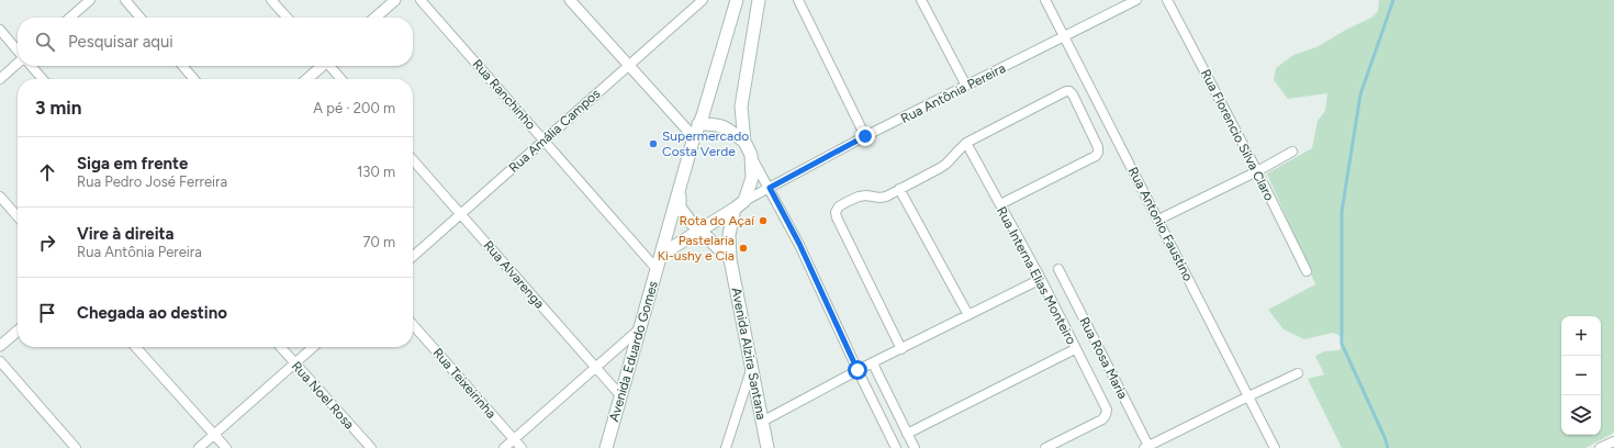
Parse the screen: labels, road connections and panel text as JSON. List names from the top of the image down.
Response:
{
  "streets": {
    "main road": ["Avenida Eduardo Gomes", "Avenida Alzira Santana"],
    "street": [
      "Rua Antônia Pereira",
      "Rua Ranchinho",
      "Rua Amália Campos",
      "Rua Florencio Silva Claro",
      "Rua Antonio Faustino",
      "Rua Alvarenga",
      "Rua Interna Elias Monteiro",
      "Rua Rosa Maria",
      "Rua Teixeirinha",
      "Rua Noel Rosa"
    ]
  },
  "crossings": [
    ["Rua Antônia Pereira", "Rua Antonio Faustino"],
    ["Rua Antônia Pereira", "Avenida Eduardo Gomes"],
    ["Rua Antônia Pereira", "Avenida Alzira Santana"],
    ["Rua Ranchinho", "Rua Amália Campos"],
    ["Rua Ranchinho", "Avenida Eduardo Gomes"],
    ["Rua Amália Campos", "Rua Alvarenga"],
    ["Rua Alvarenga", "Avenida Eduardo Gomes"],
    ["Avenida Eduardo Gomes", "Avenida Alzira Santana"]
  ],
  "places": ["Supermercado Costa Verde", "Rota do Açaí", "Pastelaria Ki-ushy e Cia"],
  "page": {
    "search": "Pesquisar aqui",
    "heading": ["3 min", "A pé · 200 m"],
    "list": [
      ["Siga em frente", "Rua Pedro José Ferreira", "130 m"],
      ["Vire à direita", "Rua Antônia Pereira", "70 m"],
      "Chegada ao destino"
    ],
    "map_buttons": ["+", "−"]
  }
}
